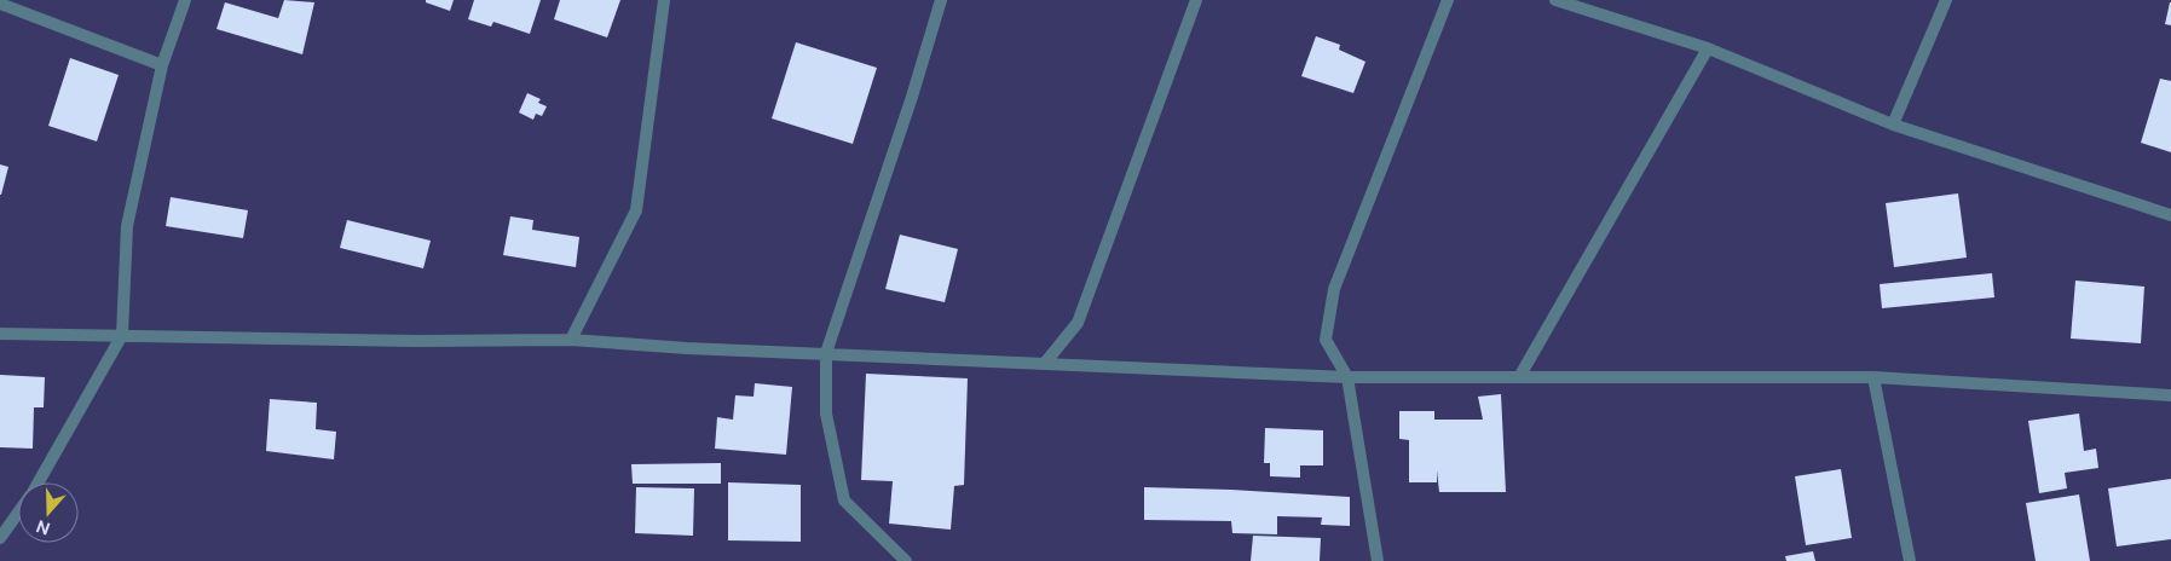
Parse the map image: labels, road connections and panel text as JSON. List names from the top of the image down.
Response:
{
  "north": "bottom"
}
